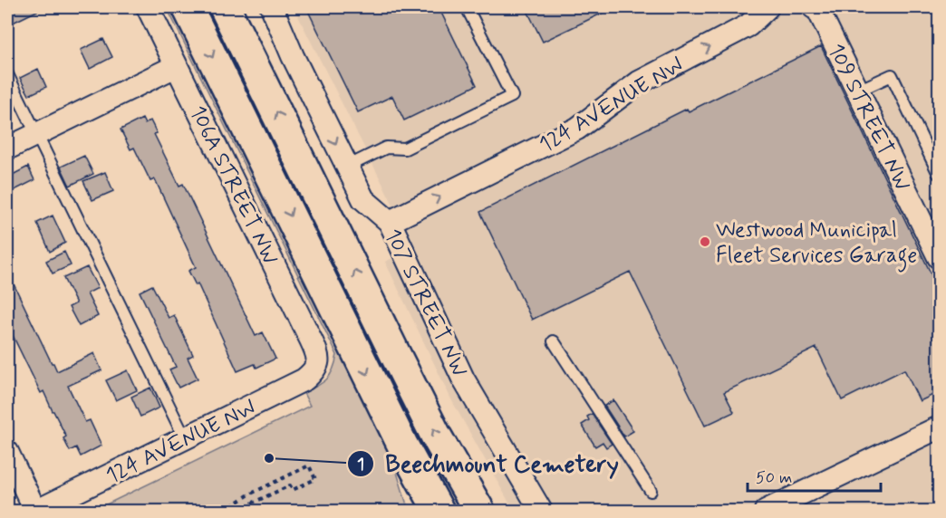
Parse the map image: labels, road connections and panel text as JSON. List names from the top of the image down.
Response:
{
  "streets": {
    "street": [
      "124 AVENUE NW",
      "109 STREET NW",
      "106A STREET NW",
      "107 STREET NW"
    ]
  },
  "crossings": [
    ["124 AVENUE NW", "106A STREET NW"],
    ["124 AVENUE NW", "107 STREET NW"]
  ],
  "one_way": ["124 AVENUE NW"],
  "places": ["Westwood Municipal Fleet Services Garage", "Beechmount Cemetery"],
  "scale_bar": "50 m"
}
